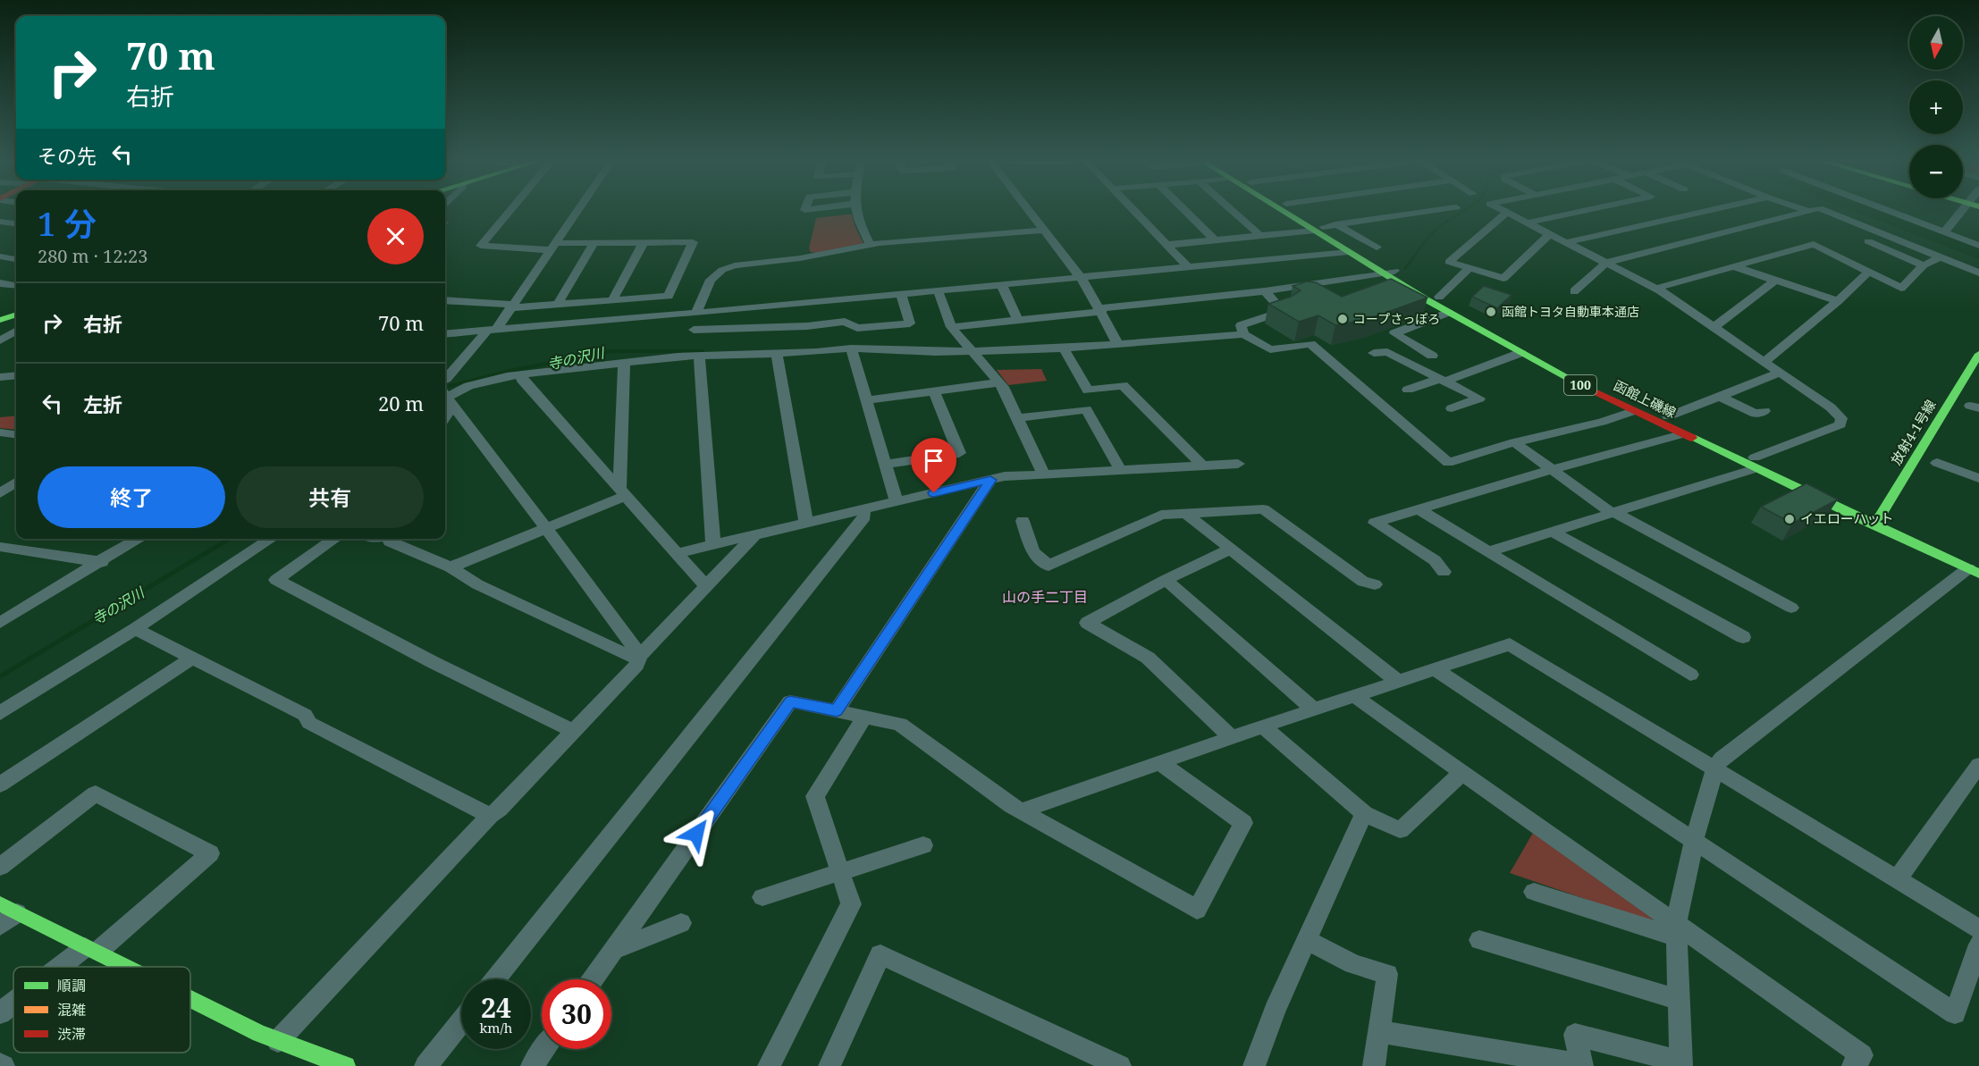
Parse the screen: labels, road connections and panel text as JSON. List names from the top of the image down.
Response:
{
  "streets": {
    "main road": ["100", "函館上磯線", "放射4-1号線"]
  },
  "crossings": [
    ["函館上磯線", "放射4-1号線"]
  ],
  "districts": ["山の手二丁目"],
  "water": ["寺の沢川"],
  "places": ["函館トヨタ自動車本通店", "コープさっぽろ", "イエローハット"],
  "legend": ["順調", "混雑", "渋滞"],
  "north": "bottom",
  "page": {
    "map_buttons": ["+", "−"],
    "turn": ["70 m", "右折"],
    "then": "その先",
    "heading": ["1 分", "280 m · 12:23"],
    "list": [
      {
        "name": "右折",
        "value": "70 m"
      },
      {
        "name": "左折",
        "value": "20 m"
      }
    ],
    "buttons": ["終了", "共有"],
    "speed": "24 km/h",
    "limit": "30"
  }
}
